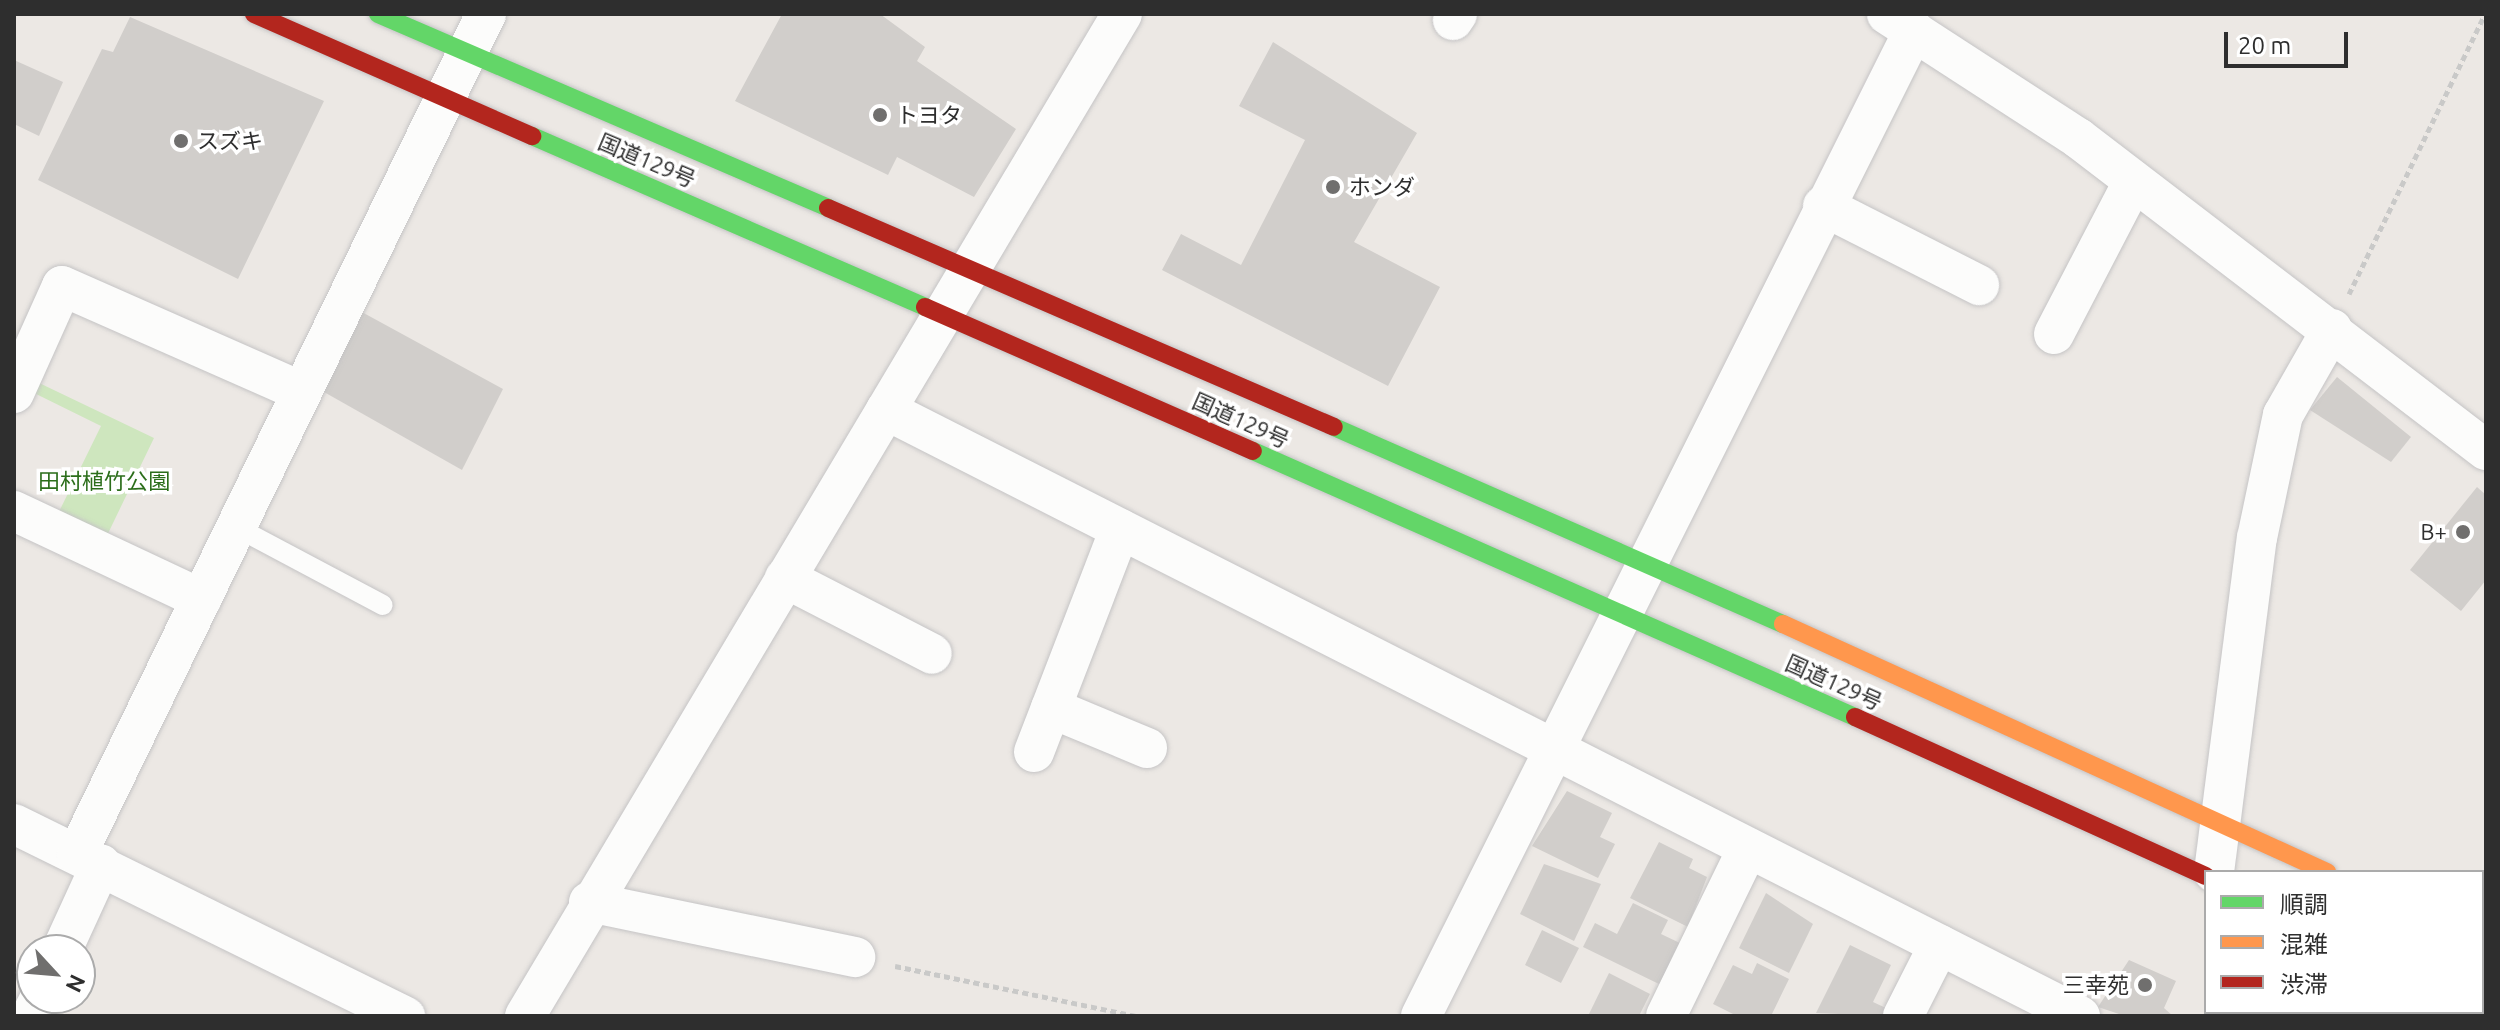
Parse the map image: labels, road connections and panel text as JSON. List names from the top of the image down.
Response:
{
  "streets": {
    "highway": ["国道129号"]
  },
  "parks": ["田村植竹公園"],
  "places": [
    "トヨタ",
    "スズキ",
    "ホンダ",
    "B+",
    "三幸苑"
  ],
  "legend": ["順調", "混雑", "渋滞"],
  "scale_bar": "20 m",
  "north": "bottom right"
}
